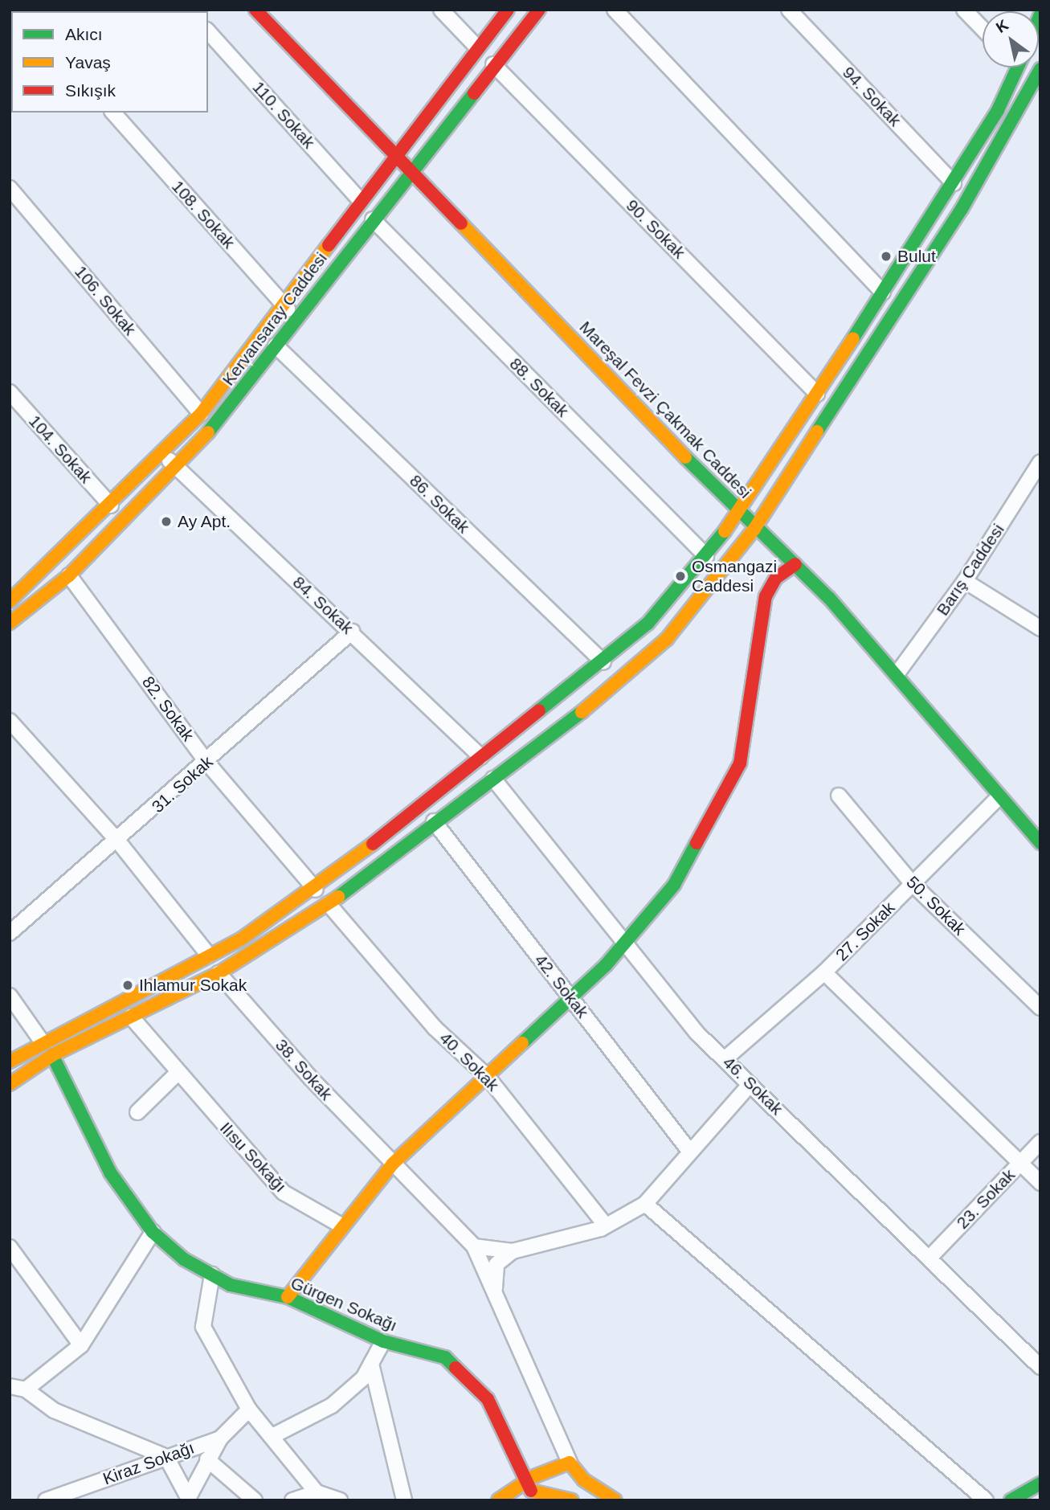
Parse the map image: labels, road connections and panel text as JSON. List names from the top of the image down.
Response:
{
  "streets": {
    "main road": ["Kervansaray Caddesi", "Mareşal Fevzi Çakmak Caddesi", "Gürgen Sokağı"],
    "street": [
      "94. Sokak",
      "110. Sokak",
      "108. Sokak",
      "90. Sokak",
      "106. Sokak",
      "88. Sokak",
      "104. Sokak",
      "86. Sokak",
      "Barış Caddesi",
      "84. Sokak",
      "82. Sokak",
      "31. Sokak",
      "50. Sokak",
      "27. Sokak",
      "42. Sokak",
      "40. Sokak",
      "38. Sokak",
      "46. Sokak",
      "Ilısu Sokağı",
      "23. Sokak",
      "Kiraz Sokağı"
    ]
  },
  "crossings": [
    ["110. Sokak", "Kervansaray Caddesi"],
    ["108. Sokak", "Kervansaray Caddesi"],
    ["90. Sokak", "Kervansaray Caddesi"],
    ["106. Sokak", "Kervansaray Caddesi"],
    ["Kervansaray Caddesi", "88. Sokak"],
    ["Kervansaray Caddesi", "Mareşal Fevzi Çakmak Caddesi"],
    ["Kervansaray Caddesi", "104. Sokak"],
    ["Kervansaray Caddesi", "86. Sokak"],
    ["Kervansaray Caddesi", "84. Sokak"],
    ["Kervansaray Caddesi", "82. Sokak"],
    ["Mareşal Fevzi Çakmak Caddesi", "Barış Caddesi"],
    ["Mareşal Fevzi Çakmak Caddesi", "27. Sokak"],
    ["84. Sokak", "31. Sokak"],
    ["82. Sokak", "31. Sokak"],
    ["50. Sokak", "27. Sokak"],
    ["27. Sokak", "46. Sokak"],
    ["46. Sokak", "23. Sokak"]
  ],
  "places": [
    "Bulut",
    "Ay Apt.",
    "Osmangazi Caddesi",
    "Ihlamur Sokak"
  ],
  "legend": ["Akıcı", "Yavaş", "Sıkışık"],
  "north": "top left"
}
